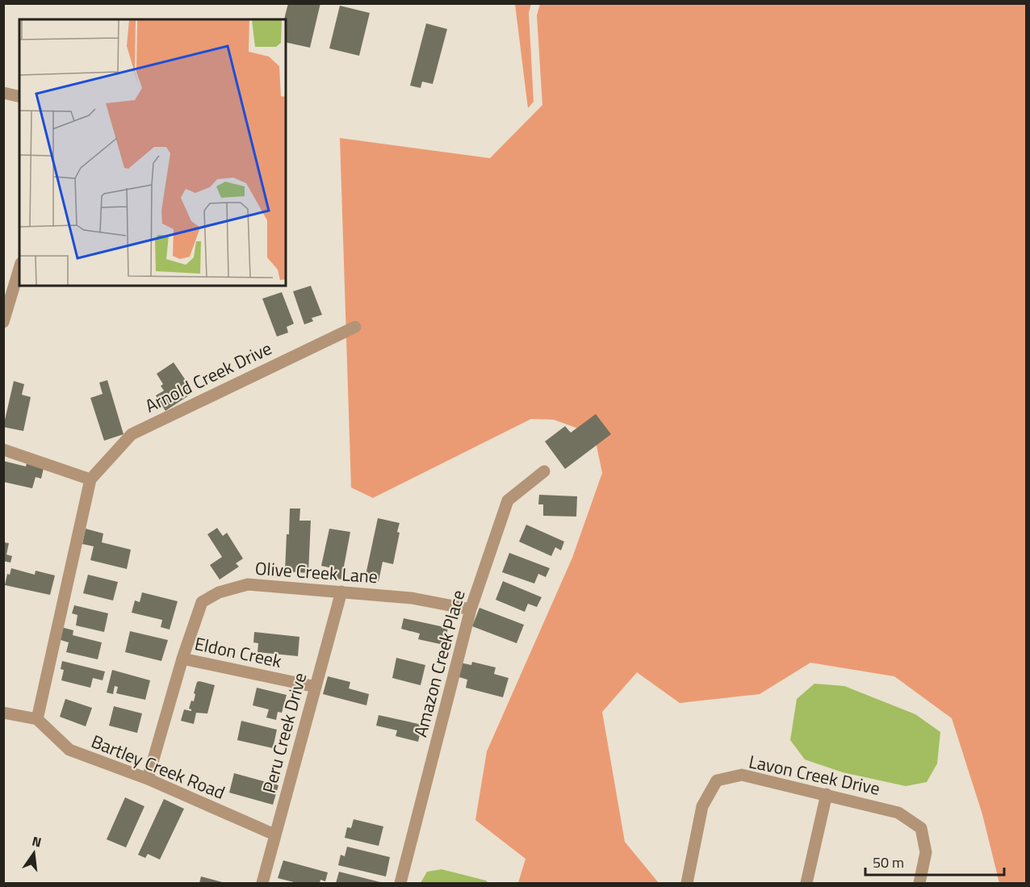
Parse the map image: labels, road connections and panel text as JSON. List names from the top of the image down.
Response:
{
  "streets": {
    "street": [
      "Arnold Creek Drive",
      "Olive Creek Lane",
      "Eldon Creek",
      "Amazon Creek Place",
      "Peru Creek Drive",
      "Bartley Creek Road",
      "Lavon Creek Drive"
    ]
  },
  "crossings": [
    ["Arnold Creek Drive", "Bartley Creek Road"],
    ["Olive Creek Lane", "Eldon Creek"],
    ["Olive Creek Lane", "Amazon Creek Place"],
    ["Olive Creek Lane", "Peru Creek Drive"],
    ["Olive Creek Lane", "Bartley Creek Road"],
    ["Eldon Creek", "Peru Creek Drive"],
    ["Peru Creek Drive", "Bartley Creek Road"]
  ],
  "scale_bar": "50 m",
  "north": "top"
}
